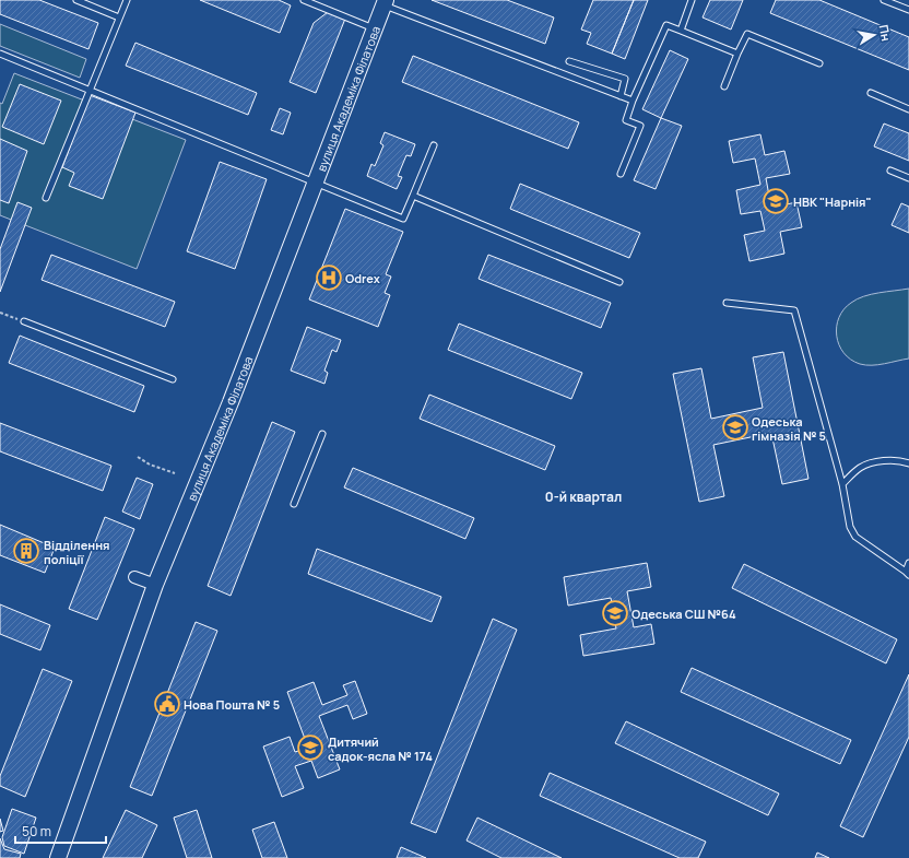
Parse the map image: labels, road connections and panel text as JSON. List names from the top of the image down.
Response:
{
  "streets": {
    "main road": ["вулиця Академіка Філатова"]
  },
  "districts": ["0-й квартал"],
  "places": {
    "school or university": [
      "НВК \"Нарнія\"",
      "Одеська гімназія № 5",
      "Одеська СШ №64",
      "Дитячий садок-ясла № 174"
    ],
    "hospital": ["Odrex"],
    "building": ["Відділення поліції"],
    "public building": ["Нова Пошта № 5"]
  },
  "scale_bar": "50 m",
  "north": "right"
}
